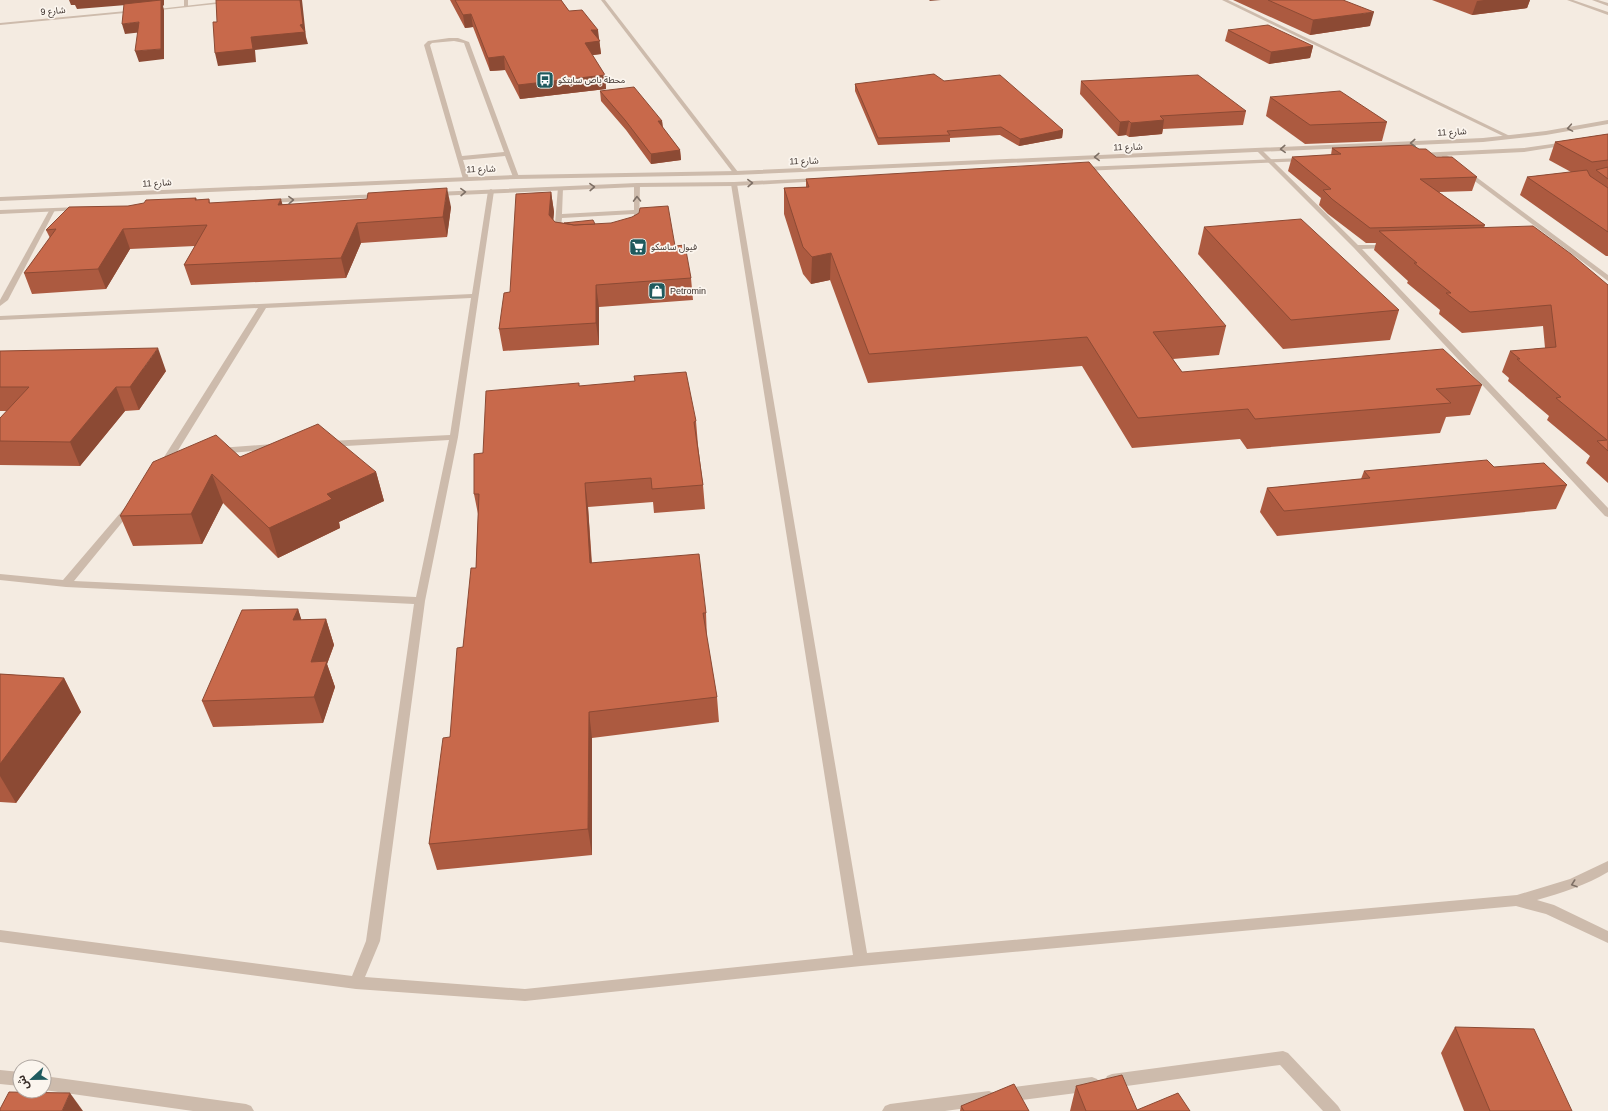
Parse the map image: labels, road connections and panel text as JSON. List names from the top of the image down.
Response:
{
  "streets": {
    "street": ["شارع 9", "شارع 11"]
  },
  "places": {
    "bus stop": ["محطة باص سابتكو"],
    "supermarket": ["فيول ساسكو"],
    "shop": ["Petromin"]
  },
  "north": "left"
}
